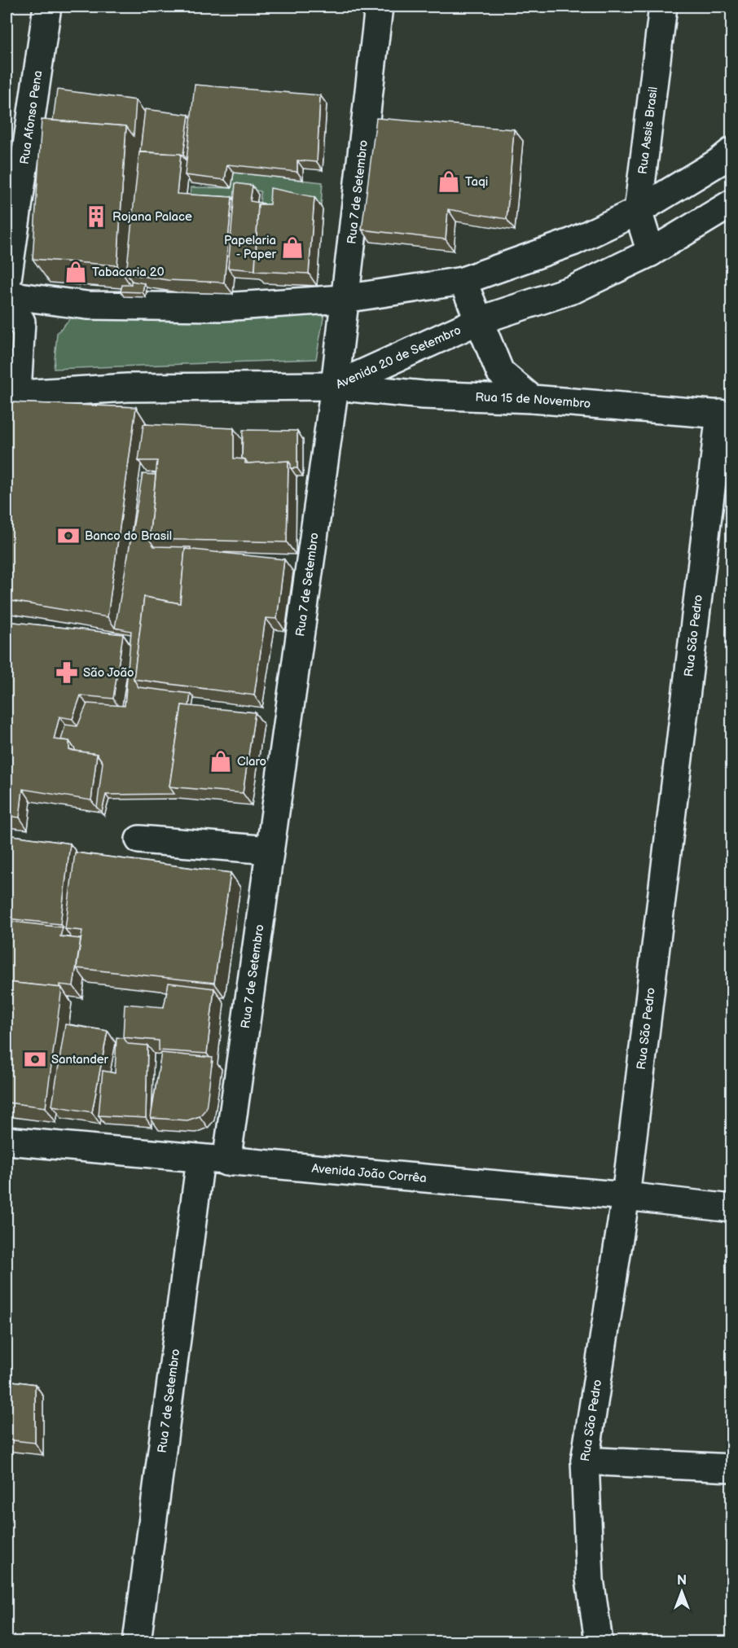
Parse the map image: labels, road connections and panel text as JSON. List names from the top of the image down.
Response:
{
  "streets": {
    "street": [
      "Rua Afonso Pena",
      "Rua Assis Brasil",
      "Rua 7 de Setembro",
      "Avenida 20 de Setembro",
      "Rua 15 de Novembro",
      "Rua São Pedro",
      "Avenida João Corrêa"
    ]
  },
  "crossings": [
    ["Rua Assis Brasil", "Avenida 20 de Setembro"],
    ["Rua 7 de Setembro", "Avenida 20 de Setembro"],
    ["Rua 7 de Setembro", "Rua 15 de Novembro"],
    ["Rua 7 de Setembro", "Avenida João Corrêa"],
    ["Avenida 20 de Setembro", "Rua 15 de Novembro"],
    ["Rua 15 de Novembro", "Rua São Pedro"],
    ["Rua São Pedro", "Avenida João Corrêa"]
  ],
  "places": {
    "shop": [
      "Taqi",
      "Papelaria - Paper",
      "Tabacaria 20",
      "Claro"
    ],
    "building": ["Rojana Palace"],
    "bank": ["Banco do Brasil", "Santander"],
    "pharmacy": ["São João"]
  },
  "north": "top"
}
